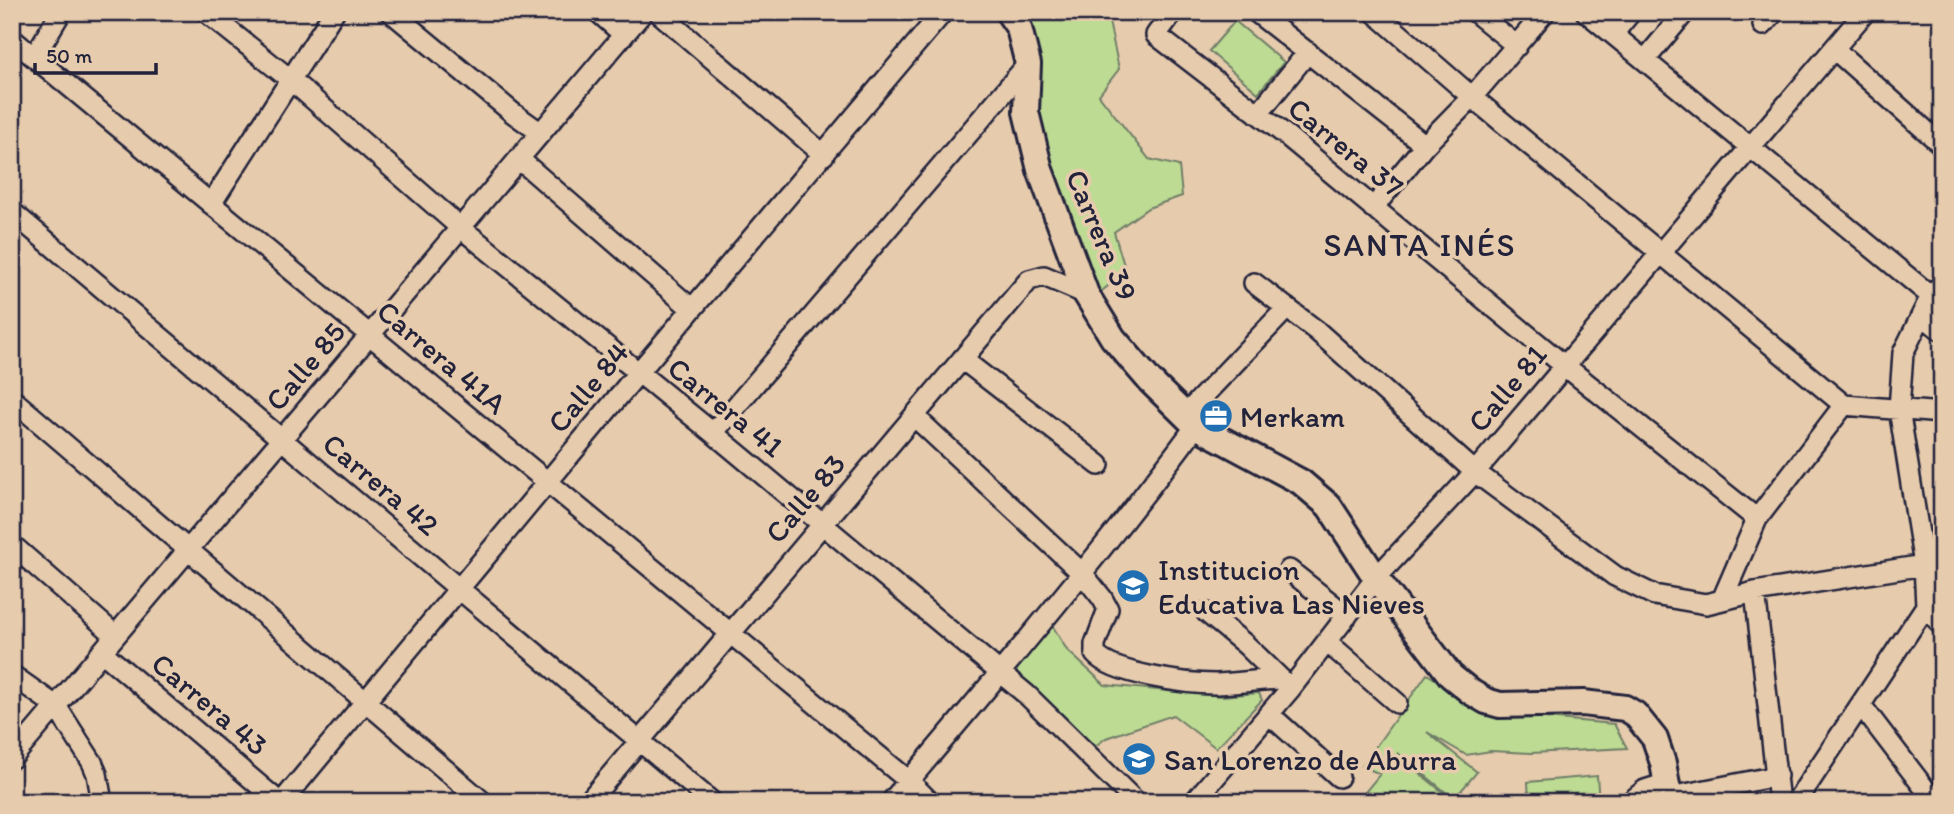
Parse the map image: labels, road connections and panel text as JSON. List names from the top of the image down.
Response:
{
  "streets": {
    "main road": ["Carrera 39"],
    "street": [
      "Carrera 37",
      "Carrera 41A",
      "Calle 85",
      "Calle 84",
      "Calle 81",
      "Carrera 41",
      "Carrera 42",
      "Calle 83",
      "Carrera 43"
    ]
  },
  "crossings": [
    ["Carrera 37", "Calle 81"],
    ["Carrera 39", "Calle 81"],
    ["Carrera 39", "Calle 83"],
    ["Carrera 41A", "Calle 85"],
    ["Carrera 41A", "Calle 84"],
    ["Carrera 41A", "Calle 83"],
    ["Calle 85", "Carrera 41"],
    ["Calle 85", "Carrera 42"],
    ["Calle 85", "Carrera 43"],
    ["Calle 84", "Carrera 41"],
    ["Calle 84", "Carrera 42"],
    ["Calle 84", "Carrera 43"],
    ["Carrera 41", "Calle 83"],
    ["Carrera 42", "Calle 83"]
  ],
  "districts": ["SANTA INÉS"],
  "places": {
    "office": ["Merkam"],
    "school or university": ["Institucion Educativa Las Nieves", "San Lorenzo de Aburra"]
  },
  "scale_bar": "50 m"
}
